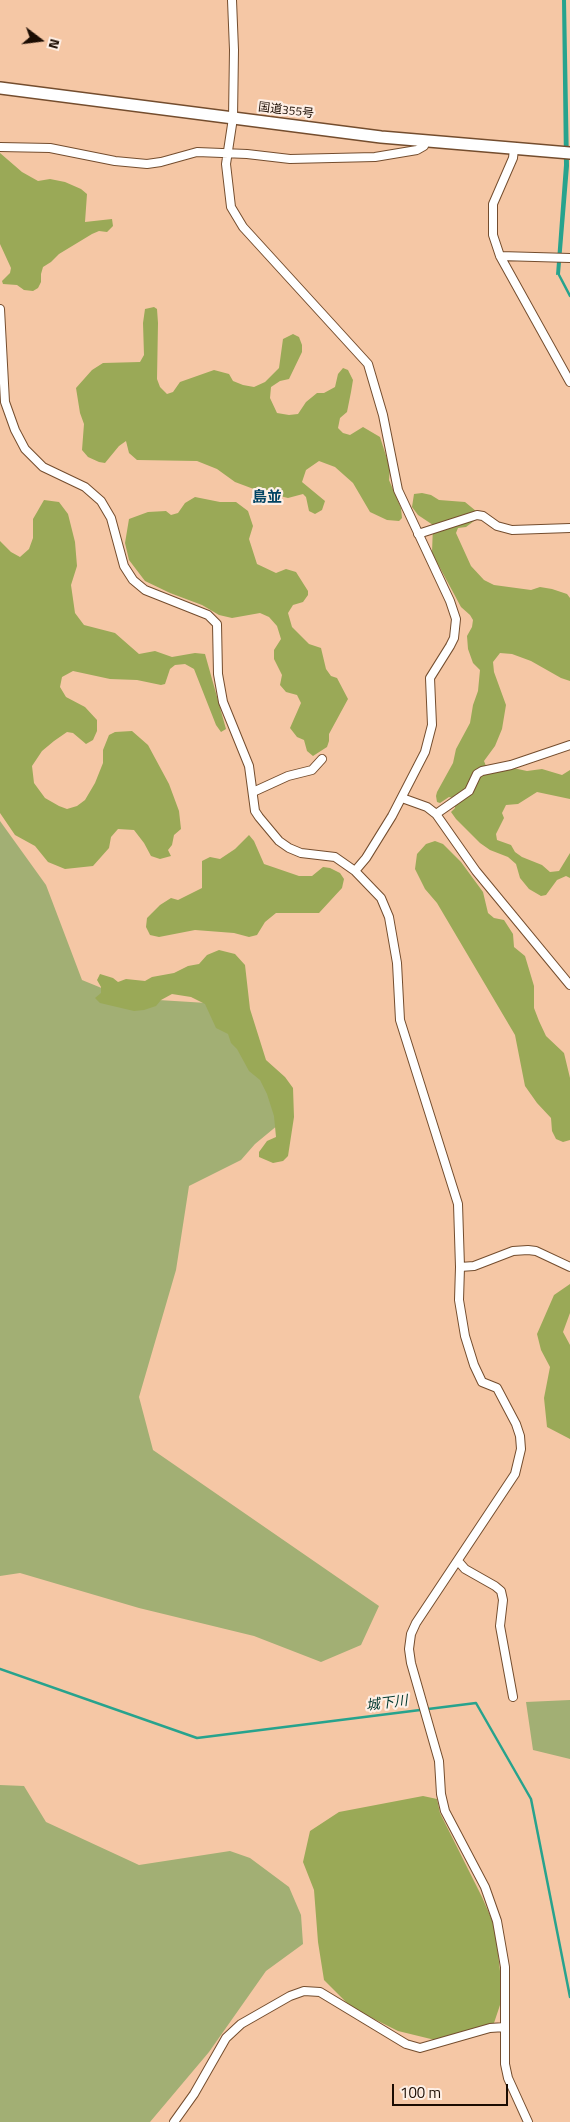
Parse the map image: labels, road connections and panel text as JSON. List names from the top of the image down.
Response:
{
  "streets": {
    "highway": ["国道355号"]
  },
  "districts": ["島並"],
  "water": ["城下川"],
  "scale_bar": "100 m",
  "north": "right"
}
